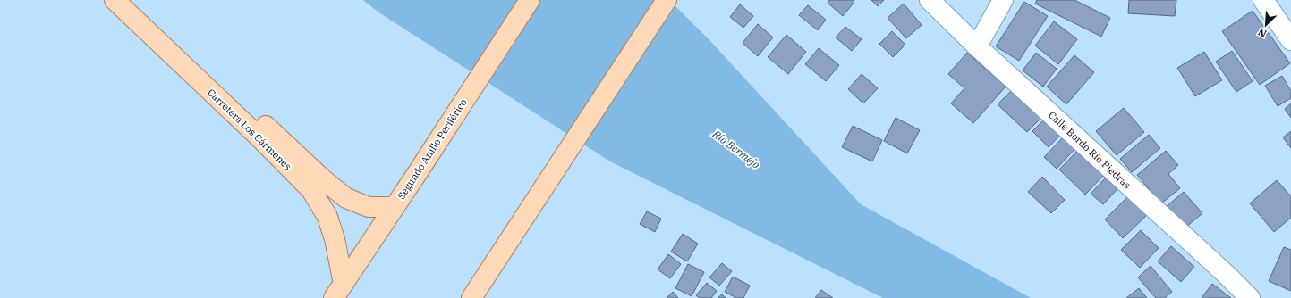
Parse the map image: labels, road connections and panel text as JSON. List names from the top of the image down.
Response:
{
  "streets": {
    "main road": ["Carretera Los Cármenes", "Segundo Anillo Periférico"],
    "lane": ["Calle Bordo Río Piedras"]
  },
  "crossings": [
    ["Carretera Los Cármenes", "Segundo Anillo Periférico"]
  ],
  "water": ["Río Bermejo"],
  "north": "bottom left"
}
